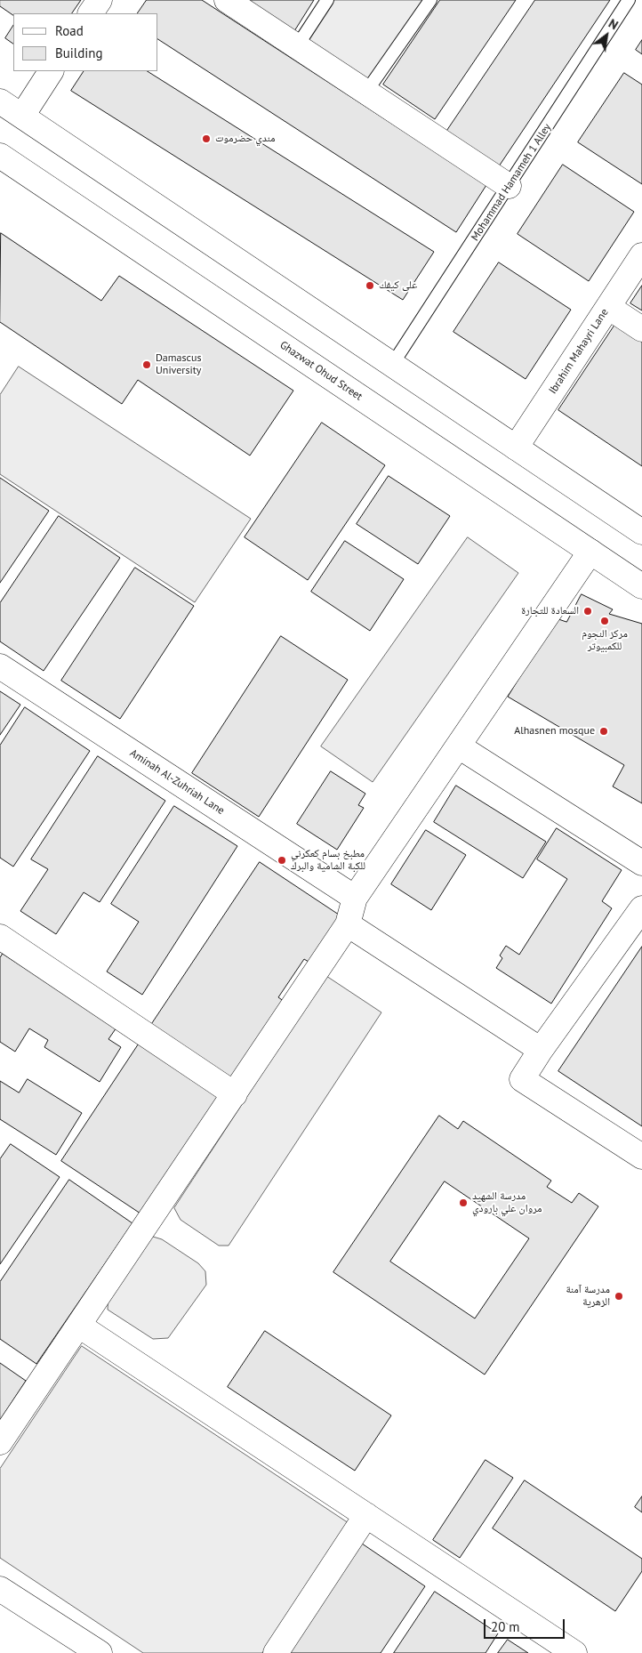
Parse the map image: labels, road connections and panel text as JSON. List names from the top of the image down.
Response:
{
  "streets": {
    "street": ["Ibrahim Mahayri Lane", "Ghazwat Ohud Street", "Aminah Al-Zuhriah Lane"],
    "lane": ["Mohammad Hamameh 1 Alley"]
  },
  "places": [
    "مندي حضرموت",
    "على كيفك",
    "Damascus University",
    "السعادة للتجارة",
    "مركز النجوم للكمبيوتر",
    "Alhasnen mosque",
    "مطبخ بسام كعكرني للكبة الشامية والبرك",
    "مدرسة الشهيد مروان علي بارودي",
    "مدرسة آمنة الزهرية"
  ],
  "legend": ["Road", "Building"],
  "scale_bar": "20 m",
  "north": "top right"
}
